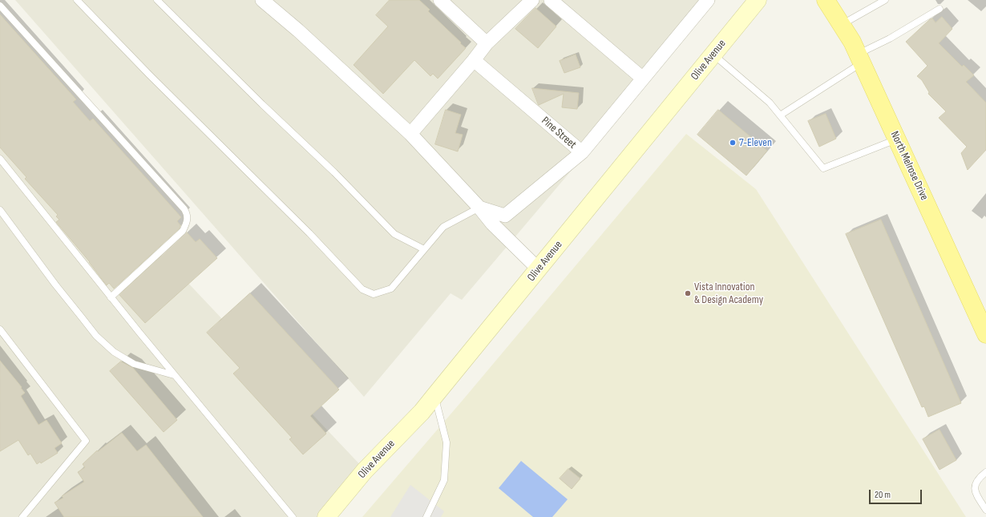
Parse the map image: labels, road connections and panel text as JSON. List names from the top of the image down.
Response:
{
  "streets": {
    "main road": ["Olive Avenue", "North Melrose Drive"],
    "street": ["Pine Street"]
  },
  "places": ["7-Eleven", "Vista Innovation & Design Academy"],
  "scale_bar": "20 m"
}
